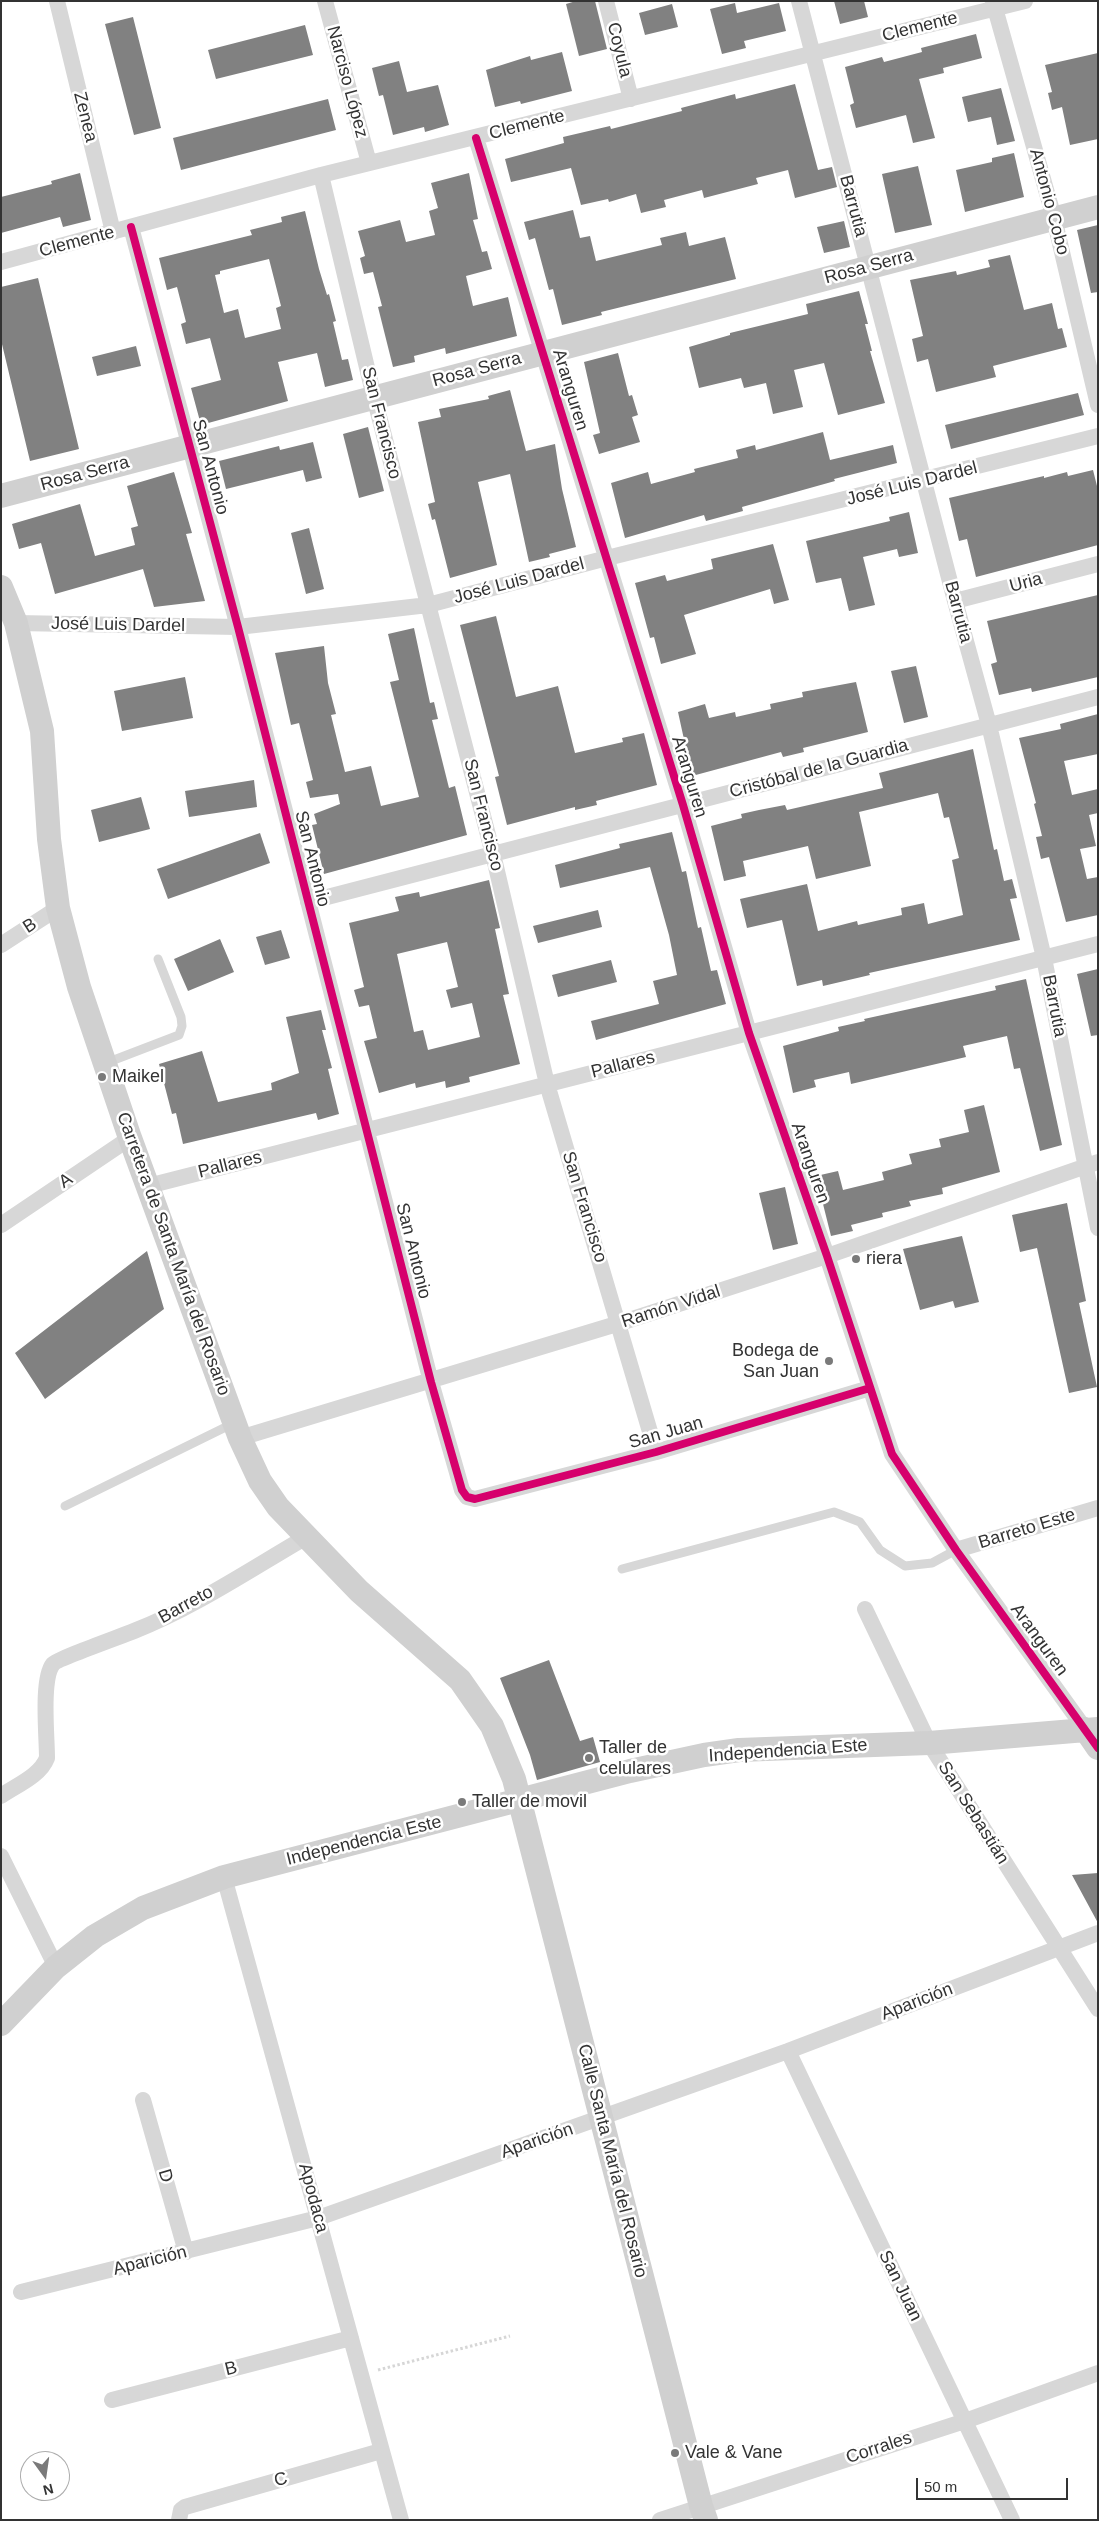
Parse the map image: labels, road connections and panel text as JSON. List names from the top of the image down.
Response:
{
  "streets": {
    "main road": [
      "Rosa Serra",
      "Carretera de Santa María del Rosario",
      "Independencia Este",
      "Calle Santa María del Rosario"
    ],
    "street": [
      "Clemente",
      "Coyula",
      "Narciso López",
      "Zenea",
      "Antonio Cobo",
      "Barrutia",
      "Aranguren",
      "San Francisco",
      "San Antonio",
      "José Luis Dardel",
      "Uria",
      "Cristóbal de la Guardia",
      "B",
      "Pallares",
      "A",
      "Ramón Vidal",
      "San Juan",
      "Barreto Este",
      "Barreto",
      "San Sebastián",
      "Aparición",
      "D",
      "Apodaca",
      "Corrales",
      "C"
    ]
  },
  "crossings": [
    ["Clemente", "Coyula"],
    ["Clemente", "Narciso López"],
    ["Clemente", "Zenea"],
    ["Clemente", "Antonio Cobo"],
    ["Clemente", "Barrutia"],
    ["Clemente", "Aranguren"],
    ["Clemente", "San Francisco"],
    ["Clemente", "San Antonio"],
    ["Antonio Cobo", "Rosa Serra"],
    ["Barrutia", "Rosa Serra"],
    ["Barrutia", "José Luis Dardel"],
    ["Barrutia", "Uria"],
    ["Barrutia", "Cristóbal de la Guardia"],
    ["Barrutia", "Pallares"],
    ["Barrutia", "Ramón Vidal"],
    ["Rosa Serra", "Aranguren"],
    ["Rosa Serra", "San Francisco"],
    ["Rosa Serra", "San Antonio"],
    ["Aranguren", "José Luis Dardel"],
    ["Aranguren", "Cristóbal de la Guardia"],
    ["Aranguren", "Pallares"],
    ["Aranguren", "Ramón Vidal"],
    ["Aranguren", "San Juan"],
    ["Aranguren", "Barreto Este"],
    ["Aranguren", "Independencia Este"],
    ["San Francisco", "José Luis Dardel"],
    ["San Francisco", "Cristóbal de la Guardia"],
    ["San Francisco", "Pallares"],
    ["San Francisco", "Ramón Vidal"],
    ["San Francisco", "San Juan"],
    ["San Antonio", "José Luis Dardel"],
    ["San Antonio", "Cristóbal de la Guardia"],
    ["San Antonio", "Pallares"],
    ["San Antonio", "Ramón Vidal"],
    ["San Antonio", "San Juan"],
    ["José Luis Dardel", "Carretera de Santa María del Rosario"],
    ["B", "Carretera de Santa María del Rosario"],
    ["B", "Apodaca"],
    ["Pallares", "Carretera de Santa María del Rosario"],
    ["A", "Carretera de Santa María del Rosario"],
    ["Carretera de Santa María del Rosario", "Ramón Vidal"],
    ["Carretera de Santa María del Rosario", "Barreto"],
    ["Carretera de Santa María del Rosario", "Independencia Este"],
    ["Carretera de Santa María del Rosario", "Calle Santa María del Rosario"],
    ["San Juan", "Aparición"],
    ["San Juan", "Corrales"],
    ["Independencia Este", "San Sebastián"],
    ["Independencia Este", "Calle Santa María del Rosario"],
    ["Independencia Este", "Apodaca"],
    ["San Sebastián", "Aparición"],
    ["Aparición", "Calle Santa María del Rosario"],
    ["Aparición", "D"],
    ["Aparición", "Apodaca"],
    ["Calle Santa María del Rosario", "Corrales"],
    ["Apodaca", "C"]
  ],
  "places": [
    "Maikel",
    "riera",
    "Bodega de San Juan",
    "Taller de celulares",
    "Taller de movil",
    "Vale & Vane"
  ],
  "scale_bar": "50 m",
  "north": "bottom"
}
